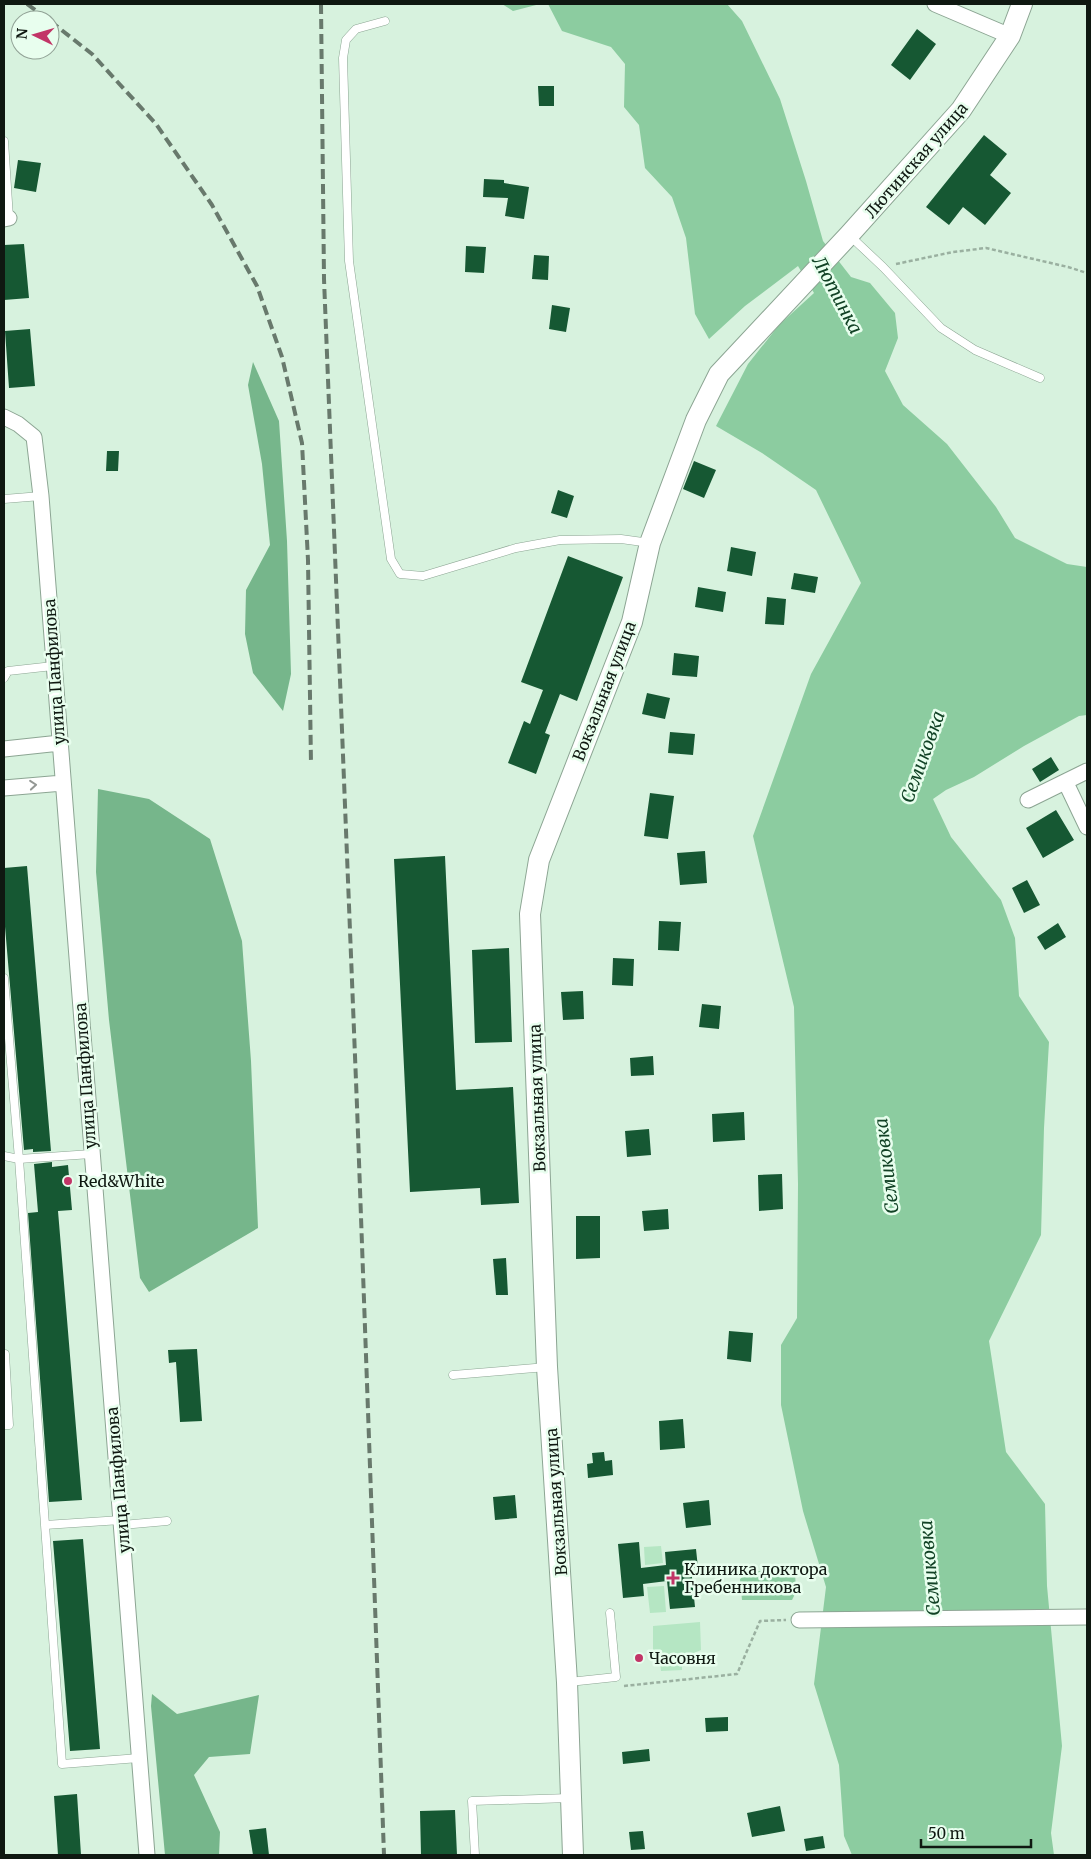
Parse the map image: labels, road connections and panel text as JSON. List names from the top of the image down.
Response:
{
  "streets": {
    "main road": ["Лютинская улица", "Вокзальная улица"],
    "street": ["улица Панфилова"]
  },
  "crossings": [
    ["Лютинская улица", "Вокзальная улица"]
  ],
  "water": ["Лютинка", "Семиковка"],
  "places": {
    "other": ["Red&White", "Часовня"],
    "health": ["Клиника доктора Гребенникова"]
  },
  "scale_bar": "50 m",
  "north": "left"
}
